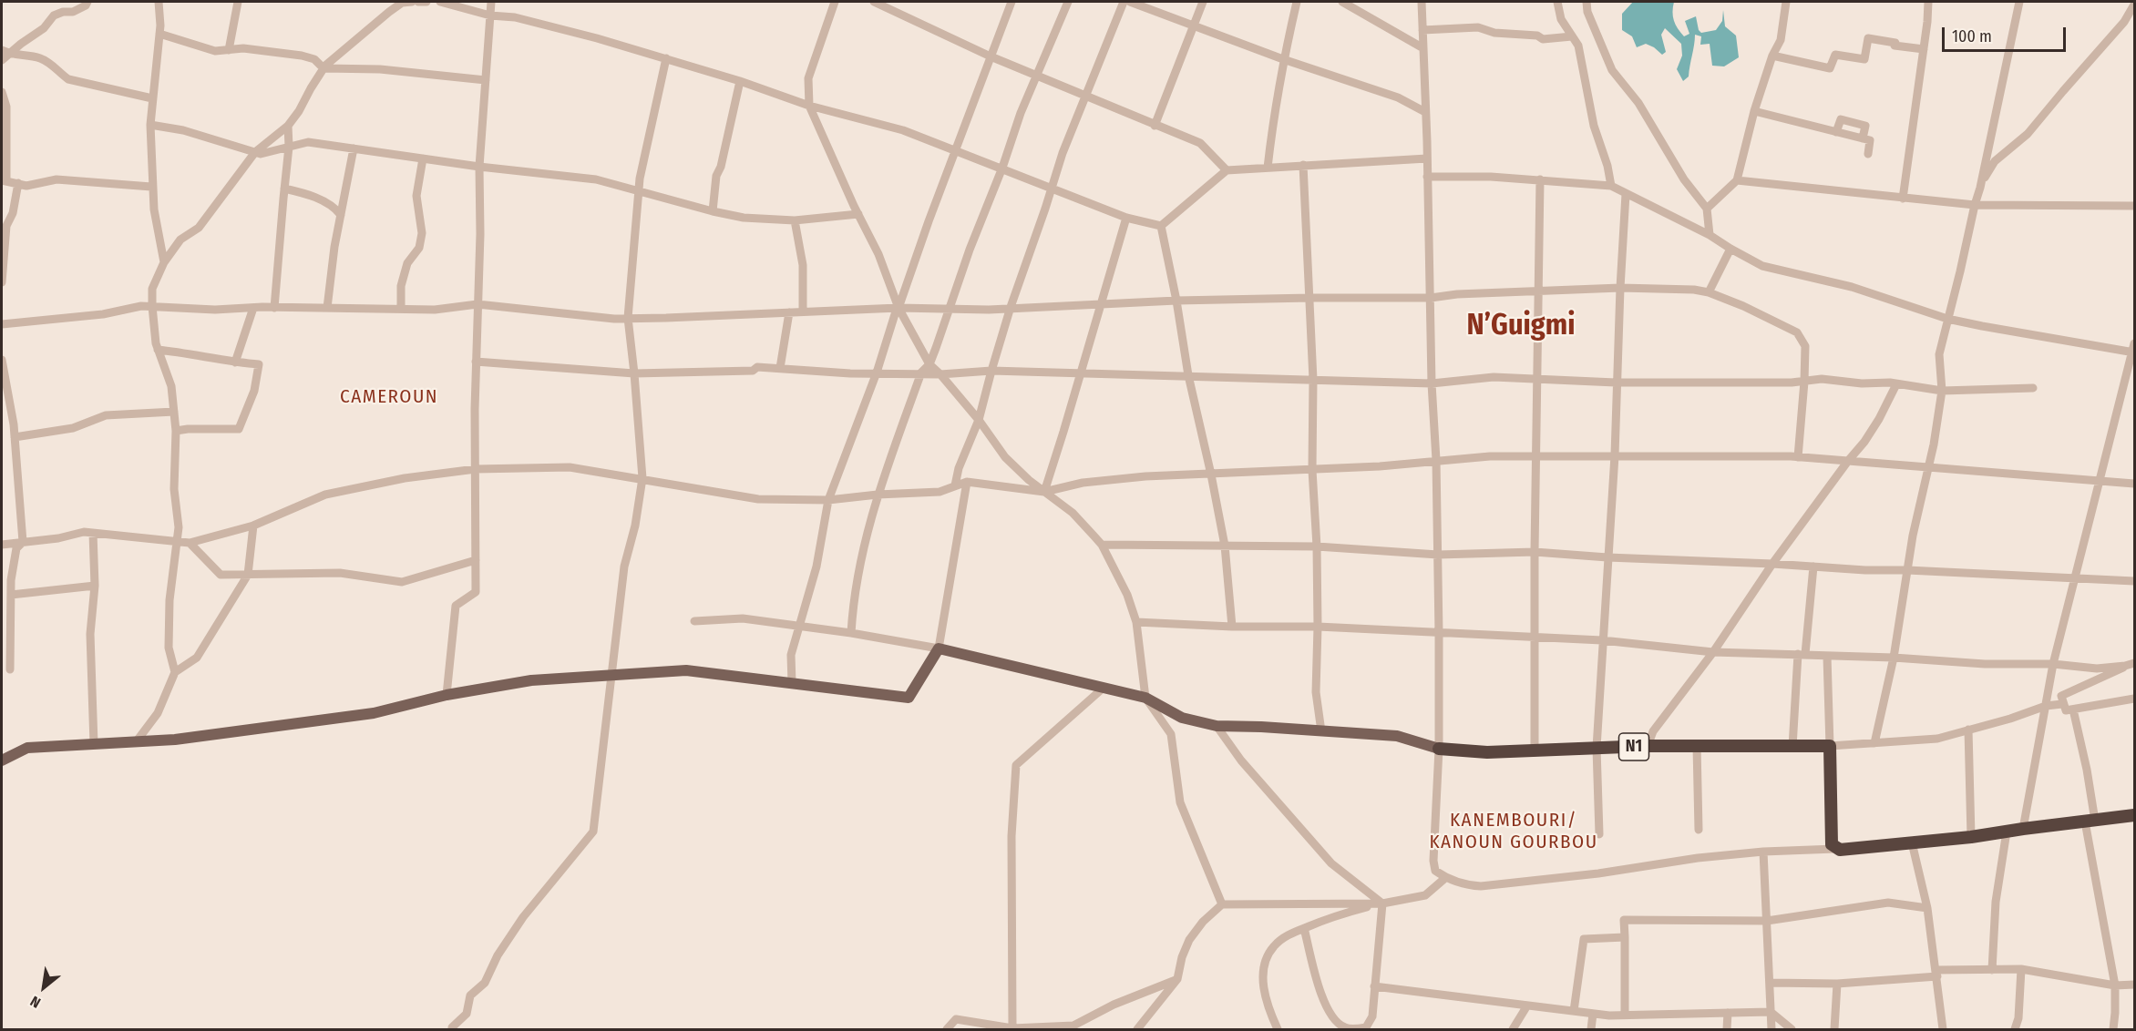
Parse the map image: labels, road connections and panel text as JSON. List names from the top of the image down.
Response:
{
  "streets": {
    "highway": ["N1"]
  },
  "districts": ["N’Guigmi", "CAMEROUN", "KANEMBOURI/ KANOUN GOURBOU"],
  "scale_bar": "100 m",
  "north": "bottom left"
}
